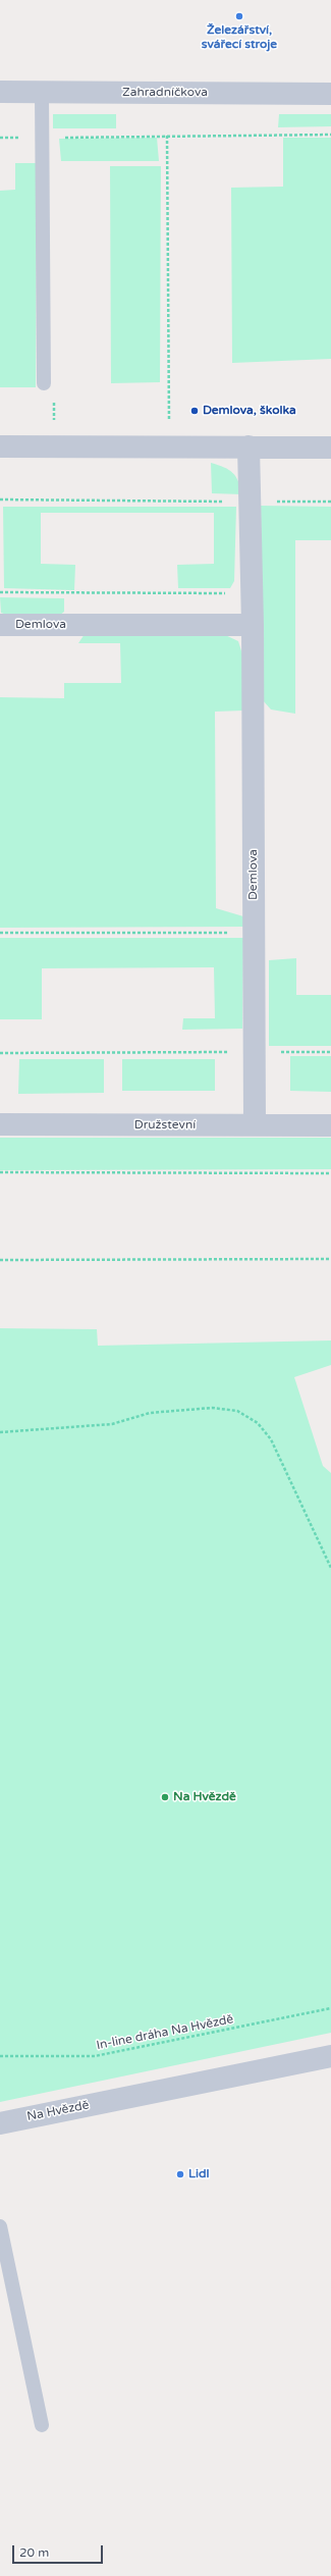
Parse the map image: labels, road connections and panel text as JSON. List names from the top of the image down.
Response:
{
  "streets": {
    "street": [
      "Zahradníčkova",
      "Demlova",
      "Družstevní",
      "Na Hvězdě"
    ],
    "path": ["In-line dráha Na Hvězdě"]
  },
  "crossings": [
    ["Demlova", "Družstevní"]
  ],
  "places": [
    "Železářství, svářecí stroje",
    "Demlova, školka",
    "Na Hvězdě",
    "Lidl"
  ],
  "scale_bar": "20 m"
}
